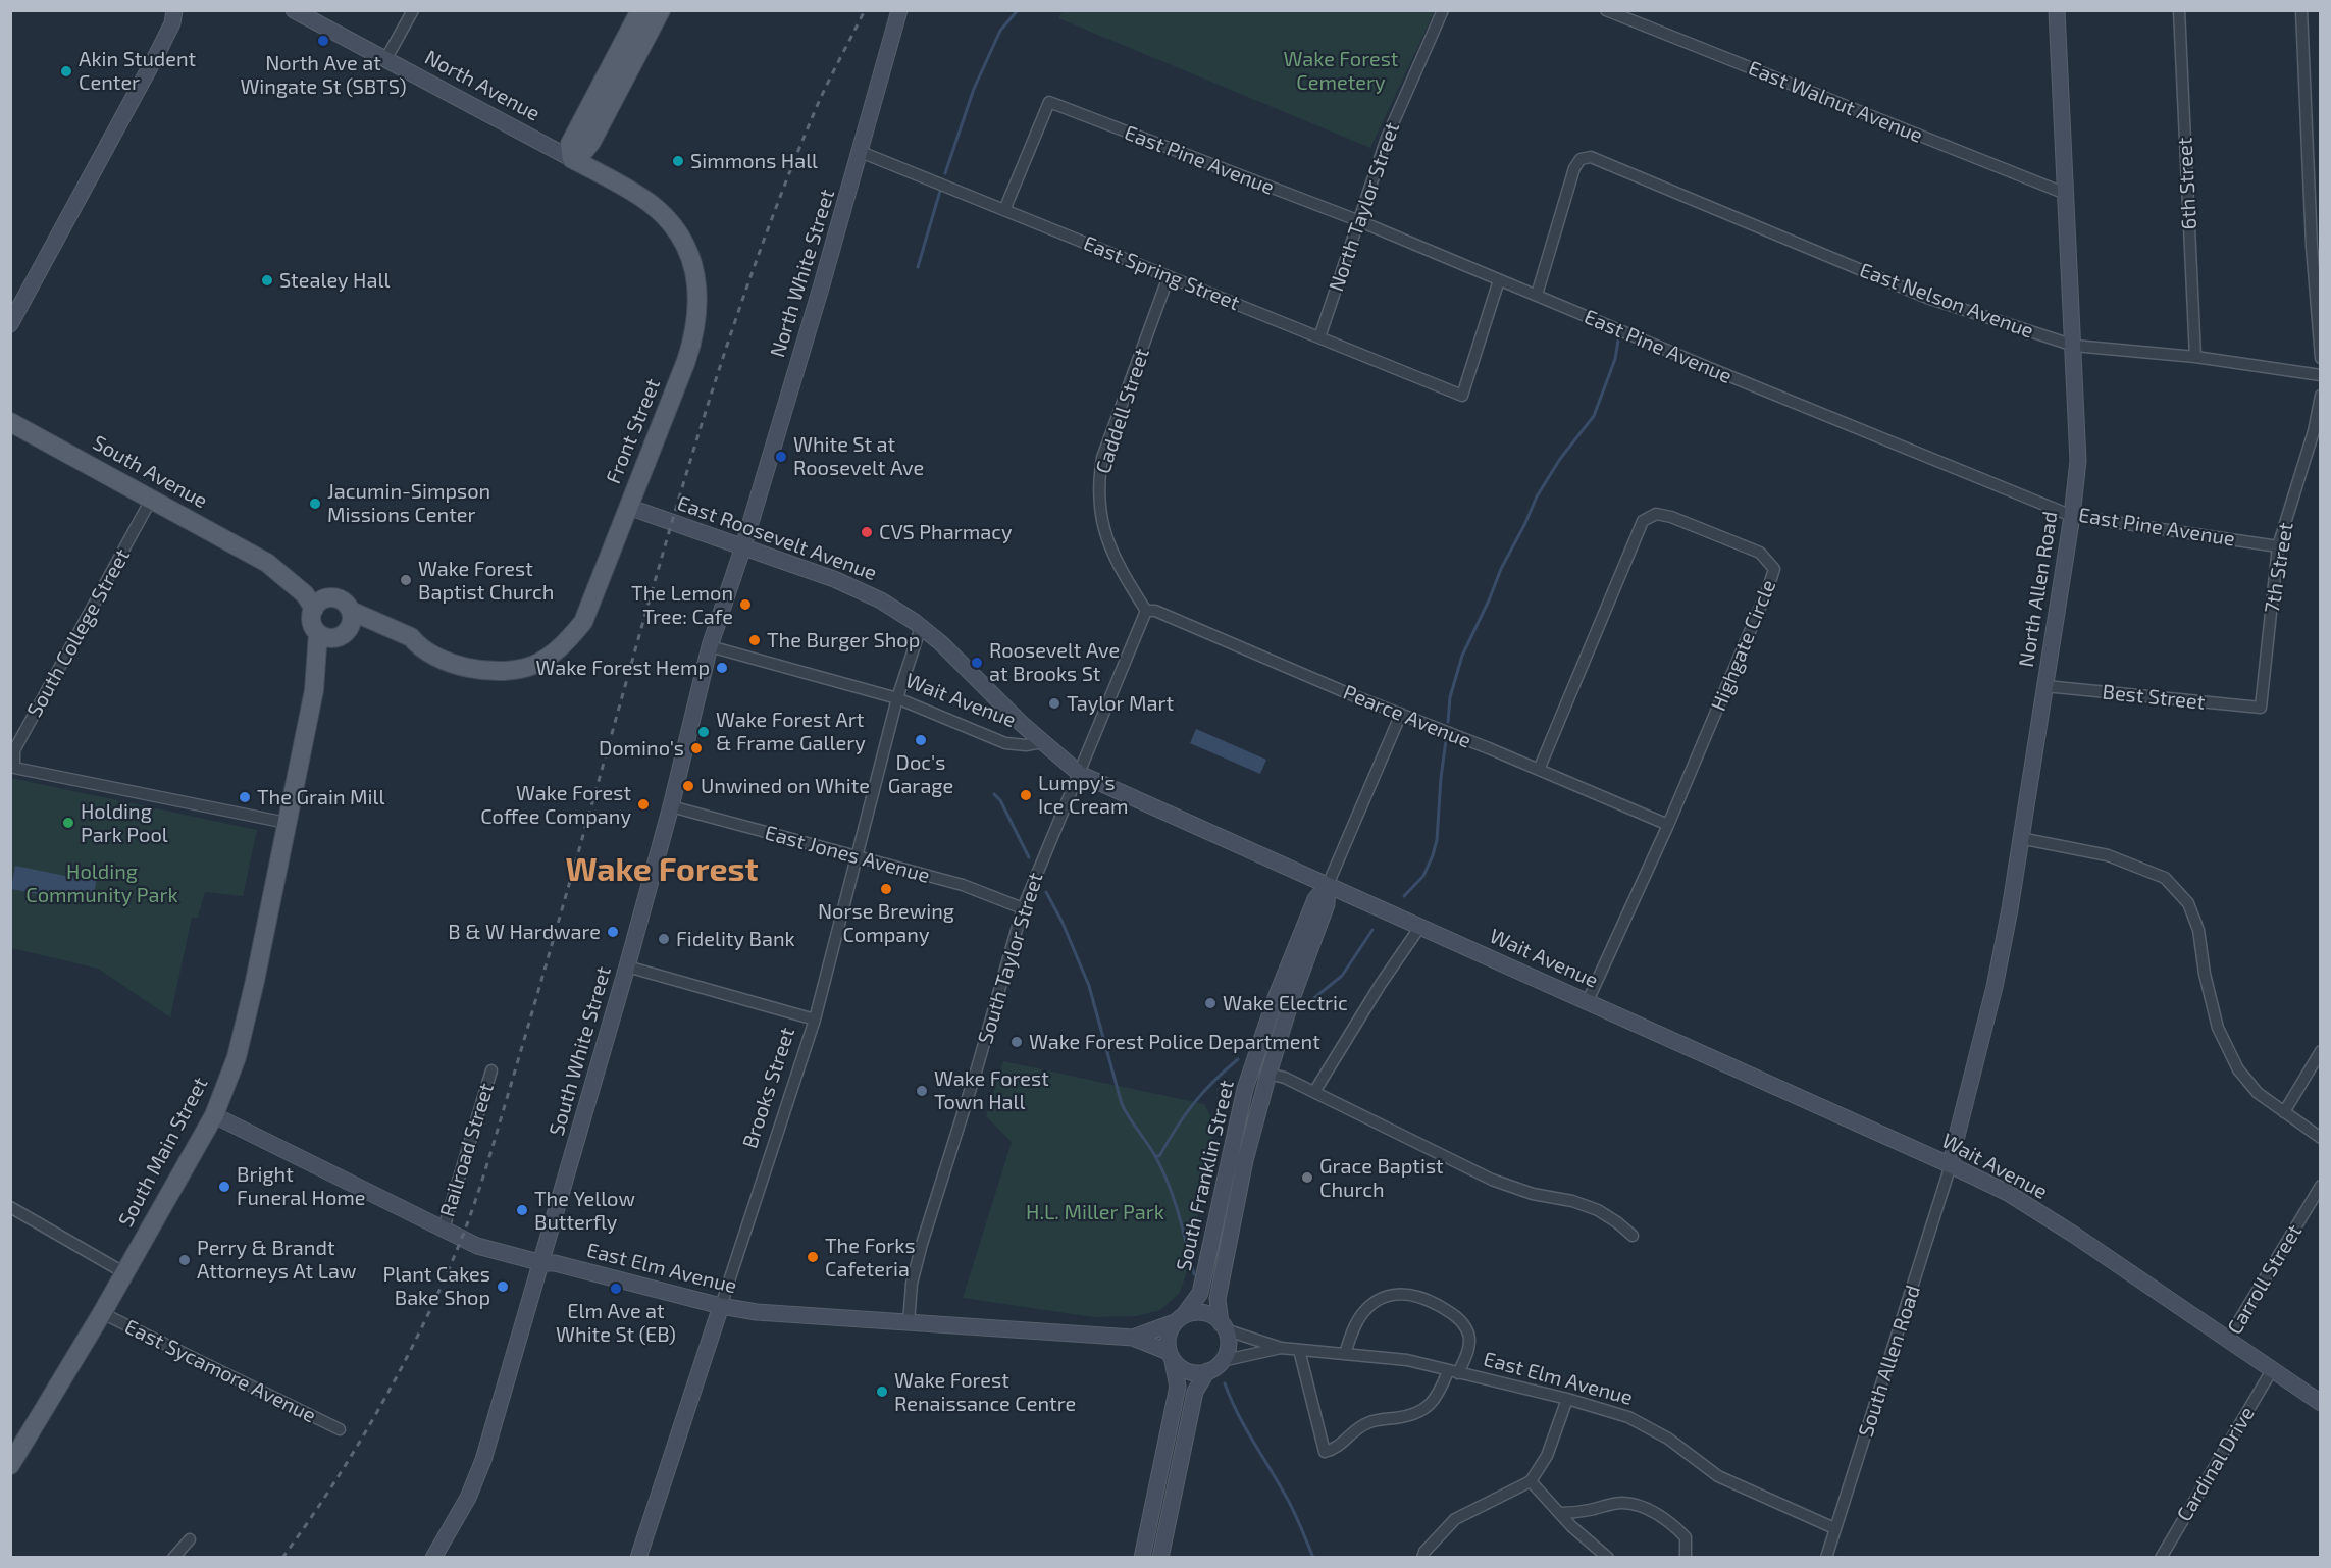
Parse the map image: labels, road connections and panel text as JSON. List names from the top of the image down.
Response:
{
  "streets": {
    "main road": [
      "North Avenue",
      "Front Street",
      "South Avenue",
      "South Main Street"
    ],
    "street": [
      "East Walnut Avenue",
      "East Pine Avenue",
      "6th Street",
      "North Taylor Street",
      "North White Street",
      "East Spring Street",
      "East Nelson Avenue",
      "Caddell Street",
      "East Roosevelt Avenue",
      "7th Street",
      "North Allen Road",
      "South College Street",
      "Highgate Circle",
      "Best Street",
      "Wait Avenue",
      "Pearce Avenue",
      "East Jones Avenue",
      "South Taylor Street",
      "South White Street",
      "Brooks Street",
      "Railroad Street",
      "South Franklin Street",
      "East Elm Avenue",
      "Carroll Street",
      "South Allen Road",
      "East Sycamore Avenue",
      "Cardinal Drive"
    ]
  },
  "crossings": [
    ["North Avenue", "Front Street"],
    ["East Walnut Avenue", "North Allen Road"],
    ["East Pine Avenue", "North Taylor Street"],
    ["East Pine Avenue", "East Spring Street"],
    ["East Pine Avenue", "East Nelson Avenue"],
    ["East Pine Avenue", "7th Street"],
    ["East Pine Avenue", "North Allen Road"],
    ["6th Street", "East Nelson Avenue"],
    ["North Taylor Street", "East Spring Street"],
    ["North White Street", "East Spring Street"],
    ["North White Street", "East Roosevelt Avenue"],
    ["North White Street", "South White Street"],
    ["East Spring Street", "Caddell Street"],
    ["East Nelson Avenue", "North Allen Road"],
    ["Caddell Street", "Pearce Avenue"],
    ["Front Street", "South Avenue"],
    ["Front Street", "East Roosevelt Avenue"],
    ["Front Street", "South Main Street"],
    ["South Avenue", "South College Street"],
    ["South Avenue", "South Main Street"],
    ["East Roosevelt Avenue", "Wait Avenue"],
    ["East Roosevelt Avenue", "South White Street"],
    ["East Roosevelt Avenue", "Brooks Street"],
    ["7th Street", "Best Street"],
    ["North Allen Road", "Best Street"],
    ["North Allen Road", "Wait Avenue"],
    ["North Allen Road", "South Allen Road"],
    ["South College Street", "South Main Street"],
    ["Highgate Circle", "Wait Avenue"],
    ["Highgate Circle", "Pearce Avenue"],
    ["Wait Avenue", "South Taylor Street"],
    ["Wait Avenue", "South White Street"],
    ["Wait Avenue", "Brooks Street"],
    ["Wait Avenue", "South Franklin Street"],
    ["Wait Avenue", "Carroll Street"],
    ["Wait Avenue", "South Allen Road"],
    ["Wait Avenue", "Cardinal Drive"],
    ["East Jones Avenue", "South Taylor Street"],
    ["East Jones Avenue", "South White Street"],
    ["East Jones Avenue", "Brooks Street"],
    ["South Taylor Street", "East Elm Avenue"],
    ["South White Street", "East Elm Avenue"],
    ["Brooks Street", "East Elm Avenue"],
    ["Railroad Street", "East Elm Avenue"],
    ["South Main Street", "East Elm Avenue"],
    ["South Main Street", "East Sycamore Avenue"],
    ["South Franklin Street", "East Elm Avenue"],
    ["East Elm Avenue", "South Allen Road"]
  ],
  "districts": ["Wake Forest"],
  "parks": ["Wake Forest Cemetery", "Holding Community Park", "H.L. Miller Park"],
  "places": [
    "North Ave at Wingate St (SBTS)",
    "Akin Student Center",
    "Simmons Hall",
    "Stealey Hall",
    "White St at Roosevelt Ave",
    "Jacumin-Simpson Missions Center",
    "CVS Pharmacy",
    "Wake Forest Baptist Church",
    "The Lemon Tree: Cafe",
    "The Burger Shop",
    "Roosevelt Ave at Brooks St",
    "Wake Forest Hemp",
    "Taylor Mart",
    "Wake Forest Art & Frame Gallery",
    "Doc's Garage",
    "Domino's",
    "Unwined on White",
    "Lumpy's Ice Cream",
    "The Grain Mill",
    "Wake Forest Coffee Company",
    "Holding Park Pool",
    "Norse Brewing Company",
    "B & W Hardware",
    "Fidelity Bank",
    "Wake Electric",
    "Wake Forest Police Department",
    "Wake Forest Town Hall",
    "Grace Baptist Church",
    "Bright Funeral Home",
    "The Yellow Butterfly",
    "The Forks Cafeteria",
    "Perry & Brandt Attorneys At Law",
    "Plant Cakes Bake Shop",
    "Elm Ave at White St (EB)",
    "Wake Forest Renaissance Centre"
  ]
}
